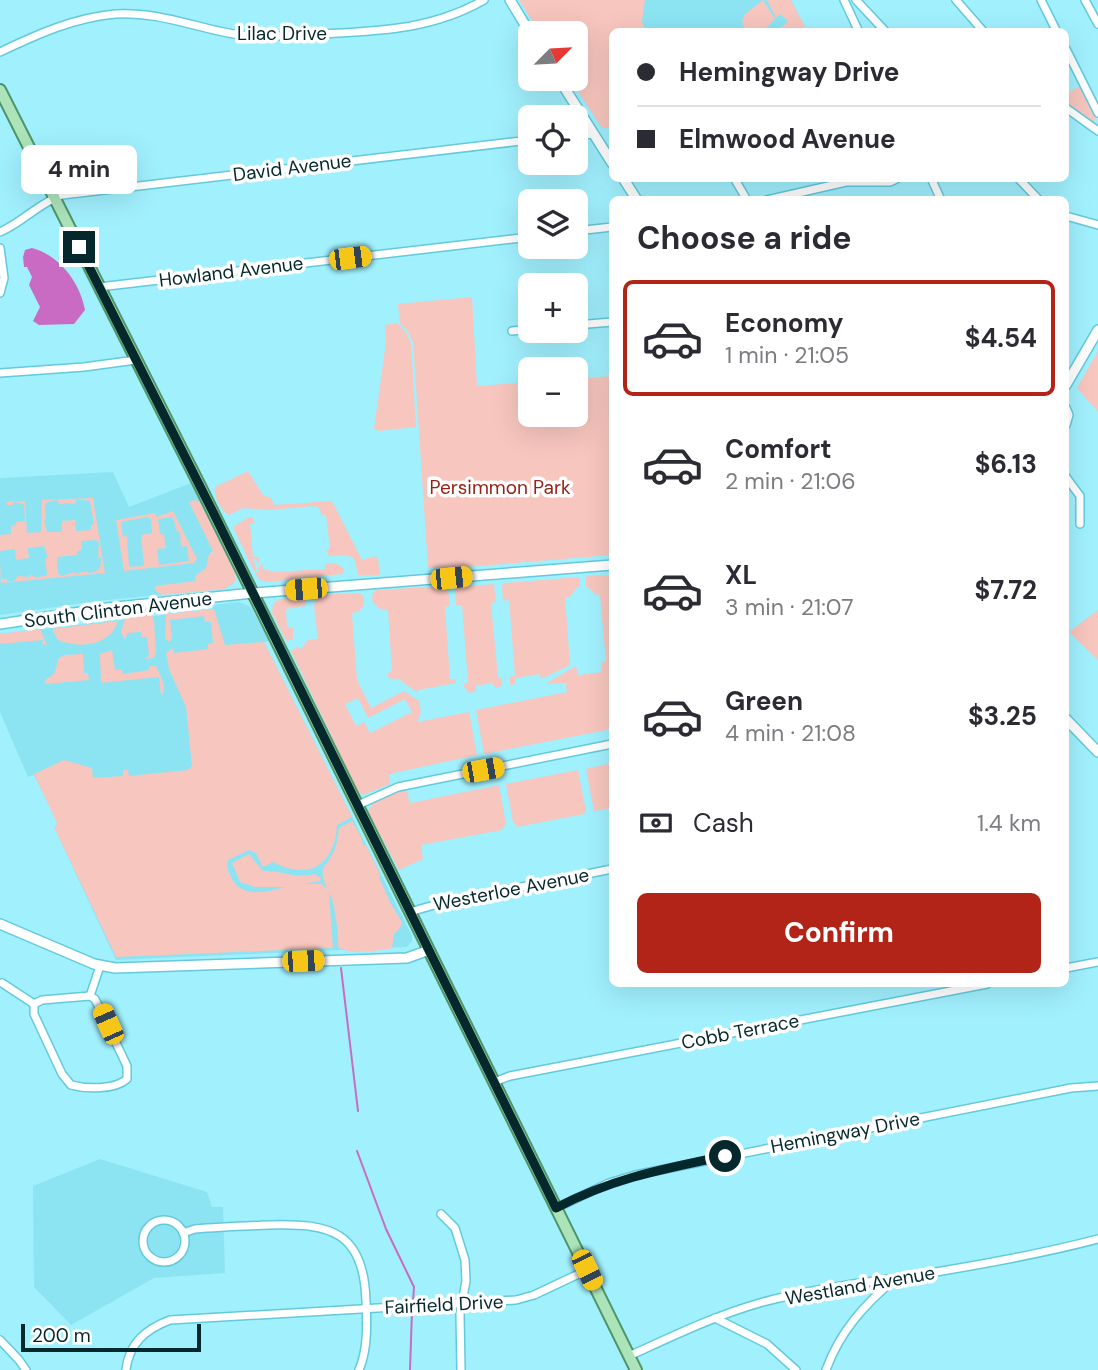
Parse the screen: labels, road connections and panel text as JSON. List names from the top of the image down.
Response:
{
  "streets": {
    "street": [
      "Lilac Drive",
      "David Avenue",
      "Howland Avenue",
      "South Clinton Avenue",
      "Westerloe Avenue",
      "Cobb Terrace",
      "Hemingway Drive",
      "Westland Avenue",
      "Fairfield Drive"
    ]
  },
  "parks": ["Persimmon Park"],
  "scale_bar": "200 m",
  "north": "top right",
  "page": {
    "map_buttons": ["+", "−"],
    "banner": ["Hemingway Drive", "Elmwood Avenue"],
    "bubble": "4 min",
    "heading": "Choose a ride",
    "list": [
      {
        "name": "Economy",
        "note": "1 min · 21:05",
        "value": "$4.54"
      },
      {
        "name": "Comfort",
        "note": "2 min · 21:06",
        "value": "$6.13"
      },
      {
        "name": "XL",
        "note": "3 min · 21:07",
        "value": "$7.72"
      },
      {
        "name": "Green",
        "note": "4 min · 21:08",
        "value": "$3.25"
      }
    ],
    "pay": ["Cash", "1.4 km"],
    "buttons": "Confirm",
    "scale": "200 m"
  }
}
